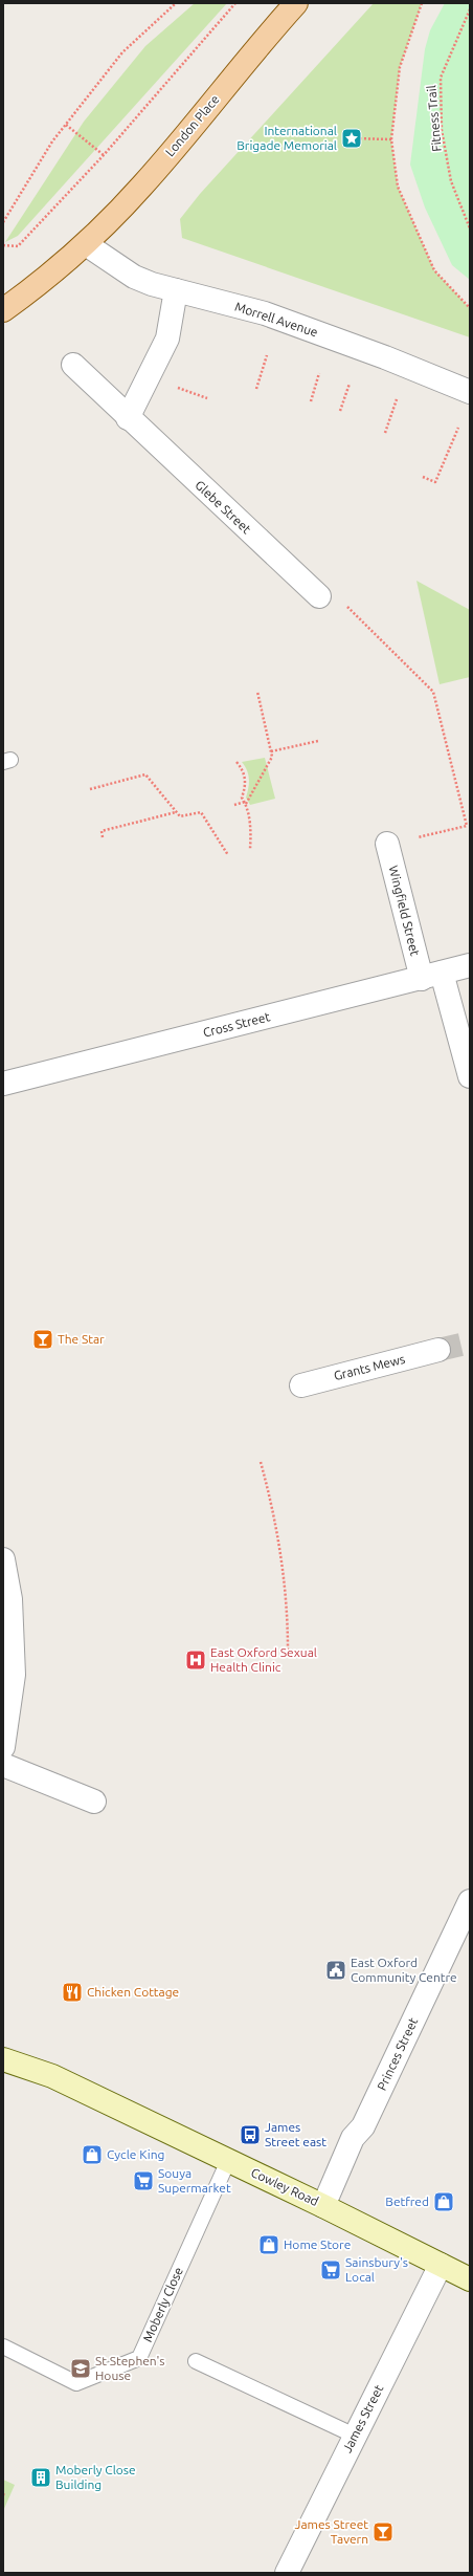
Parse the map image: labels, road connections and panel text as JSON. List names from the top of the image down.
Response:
{
  "streets": {
    "main road": ["London Place", "Cowley Road"],
    "street": [
      "Morrell Avenue",
      "Glebe Street",
      "Wingfield Street",
      "Cross Street",
      "Grants Mews",
      "Princes Street",
      "James Street"
    ],
    "lane": ["Moberly Close"],
    "path": ["Fitness Trail"]
  },
  "crossings": [
    ["London Place", "Morrell Avenue"],
    ["Wingfield Street", "Cross Street"],
    ["Princes Street", "Cowley Road"],
    ["Cowley Road", "Moberly Close"],
    ["Cowley Road", "James Street"]
  ],
  "places": {
    "place": ["International Brigade Memorial"],
    "bar": ["The Star", "James Street Tavern"],
    "hospital": ["East Oxford Sexual Health Clinic"],
    "public building": ["East Oxford Community Centre"],
    "restaurant": ["Chicken Cottage"],
    "bus stop": ["James Street east"],
    "shop": ["Cycle King", "Betfred", "Home Store"],
    "supermarket": ["Souya Supermarket", "Sainsbury's Local"],
    "school or university": ["St Stephen's House"],
    "building": ["Moberly Close Building"]
  }
}
